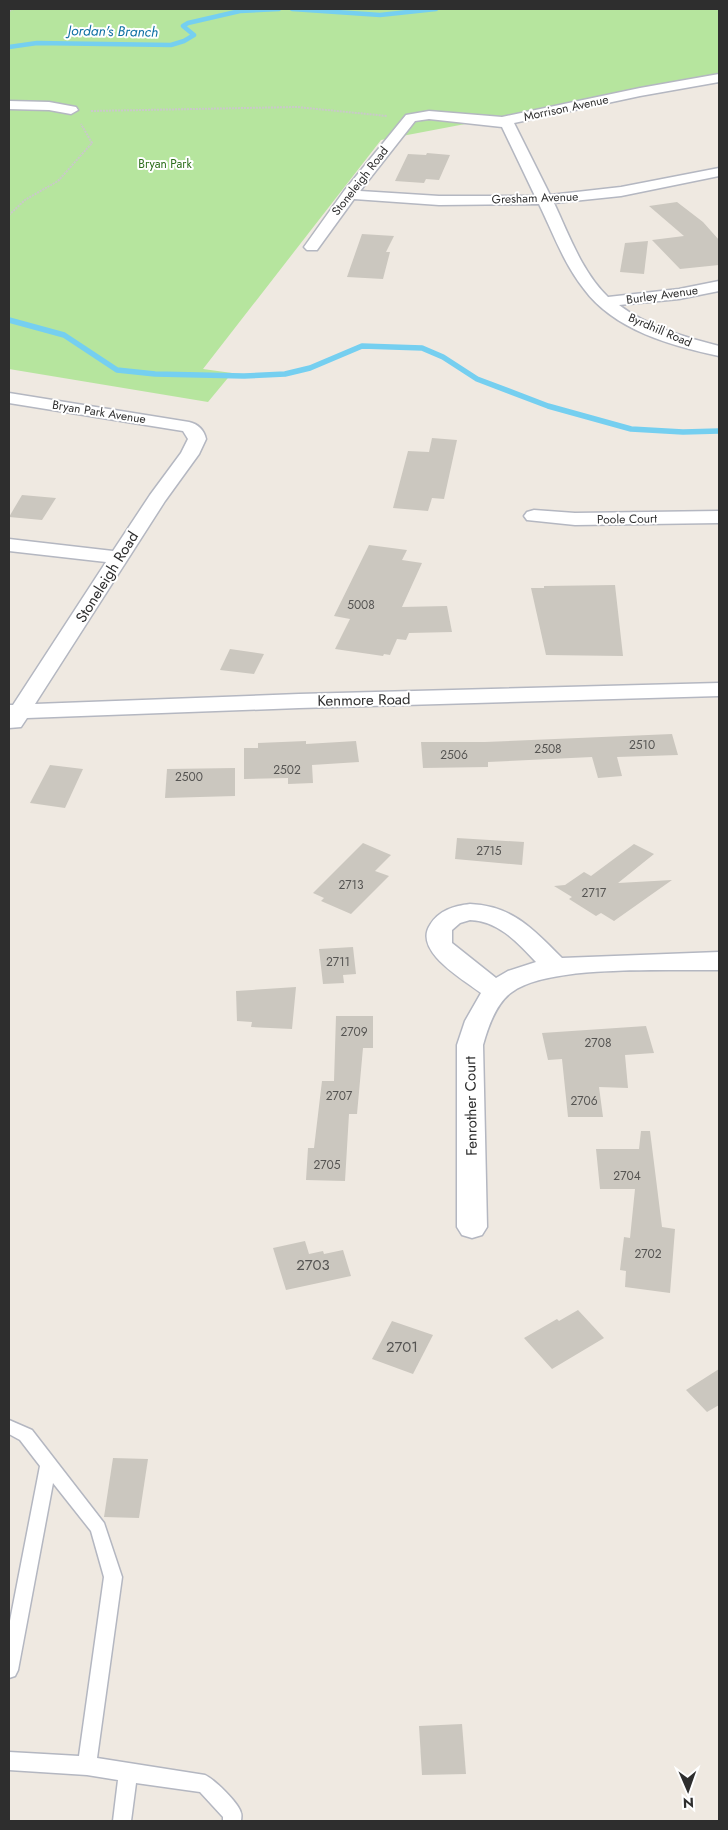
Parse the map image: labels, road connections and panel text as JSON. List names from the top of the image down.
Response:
{
  "streets": {
    "street": [
      "Morrison Avenue",
      "Stoneleigh Road",
      "Gresham Avenue",
      "Burley Avenue",
      "Byrdhill Road",
      "Bryan Park Avenue",
      "Poole Court",
      "Kenmore Road",
      "Fenrother Court"
    ]
  },
  "crossings": [
    ["Morrison Avenue", "Stoneleigh Road"],
    ["Morrison Avenue", "Byrdhill Road"],
    ["Stoneleigh Road", "Gresham Avenue"],
    ["Stoneleigh Road", "Bryan Park Avenue"],
    ["Stoneleigh Road", "Kenmore Road"],
    ["Gresham Avenue", "Byrdhill Road"],
    ["Burley Avenue", "Byrdhill Road"]
  ],
  "water": ["Jordan's Branch"],
  "parks": ["Bryan Park"],
  "house_numbers": [
    "5008",
    "2510",
    "2508",
    "2506",
    "2502",
    "2500",
    "2715",
    "2713",
    "2717",
    "2711",
    "2709",
    "2708",
    "2707",
    "2706",
    "2705",
    "2704",
    "2702",
    "2703",
    "2701"
  ],
  "north": "bottom"
}
